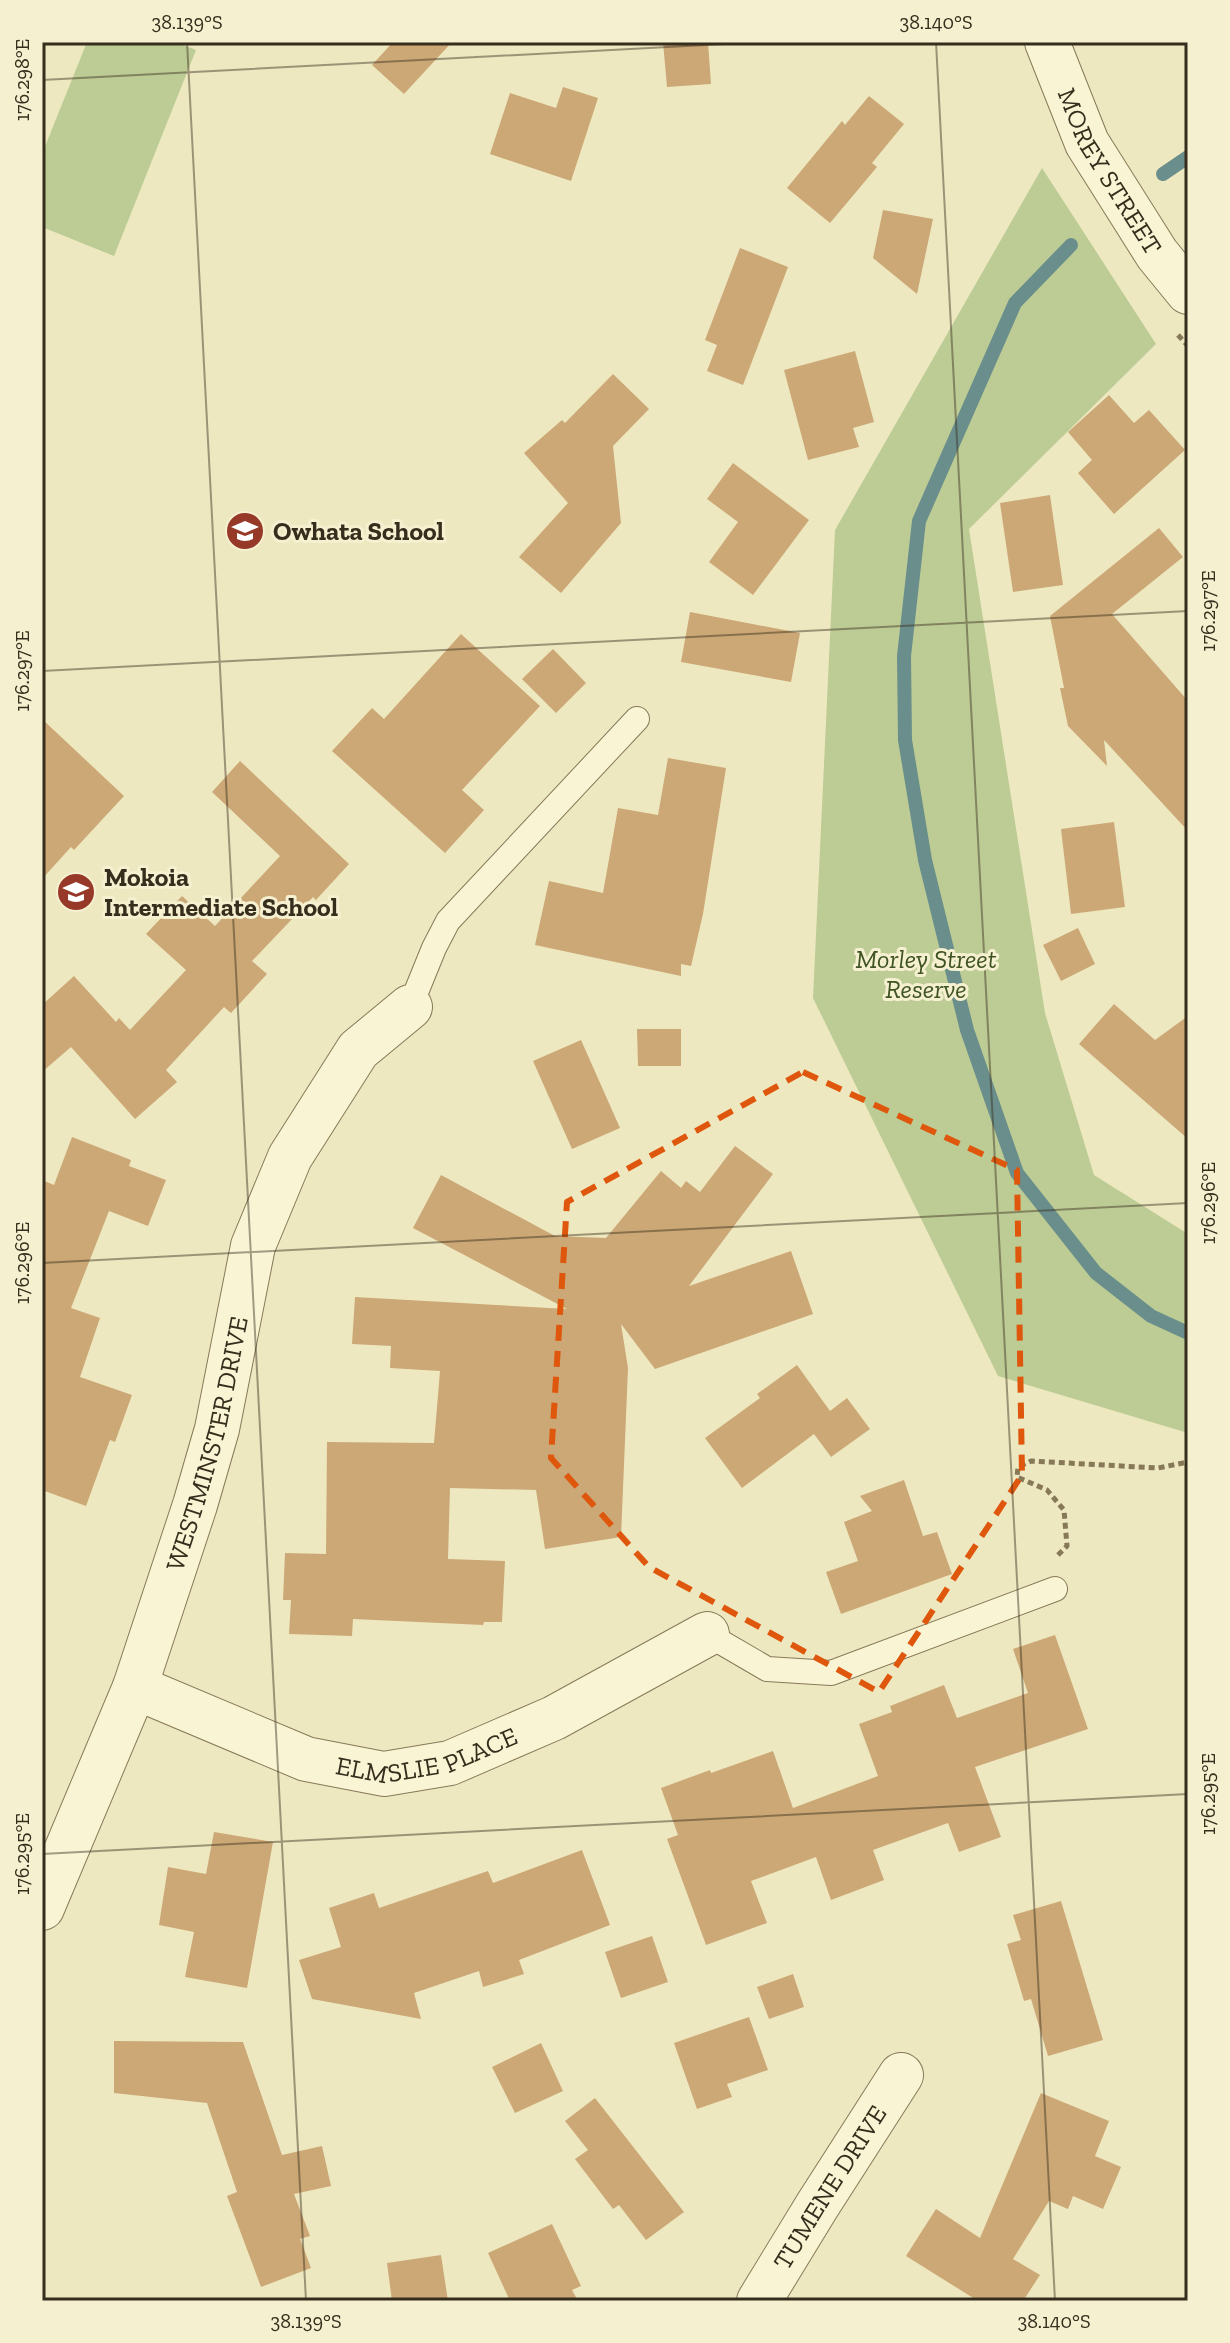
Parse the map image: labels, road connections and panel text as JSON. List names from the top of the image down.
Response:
{
  "streets": {
    "street": [
      "MOREY STREET",
      "WESTMINSTER DRIVE",
      "ELMSLIE PLACE",
      "TUMENE DRIVE"
    ]
  },
  "crossings": [
    ["WESTMINSTER DRIVE", "ELMSLIE PLACE"]
  ],
  "parks": ["Morley Street Reserve"],
  "places": {
    "school or university": ["Owhata School", "Mokoia Intermediate School"]
  },
  "coordinates": [
    "38.139°S",
    "38.140°S",
    "176.298°E",
    "176.297°E",
    "176.296°E",
    "176.295°E"
  ]
}
